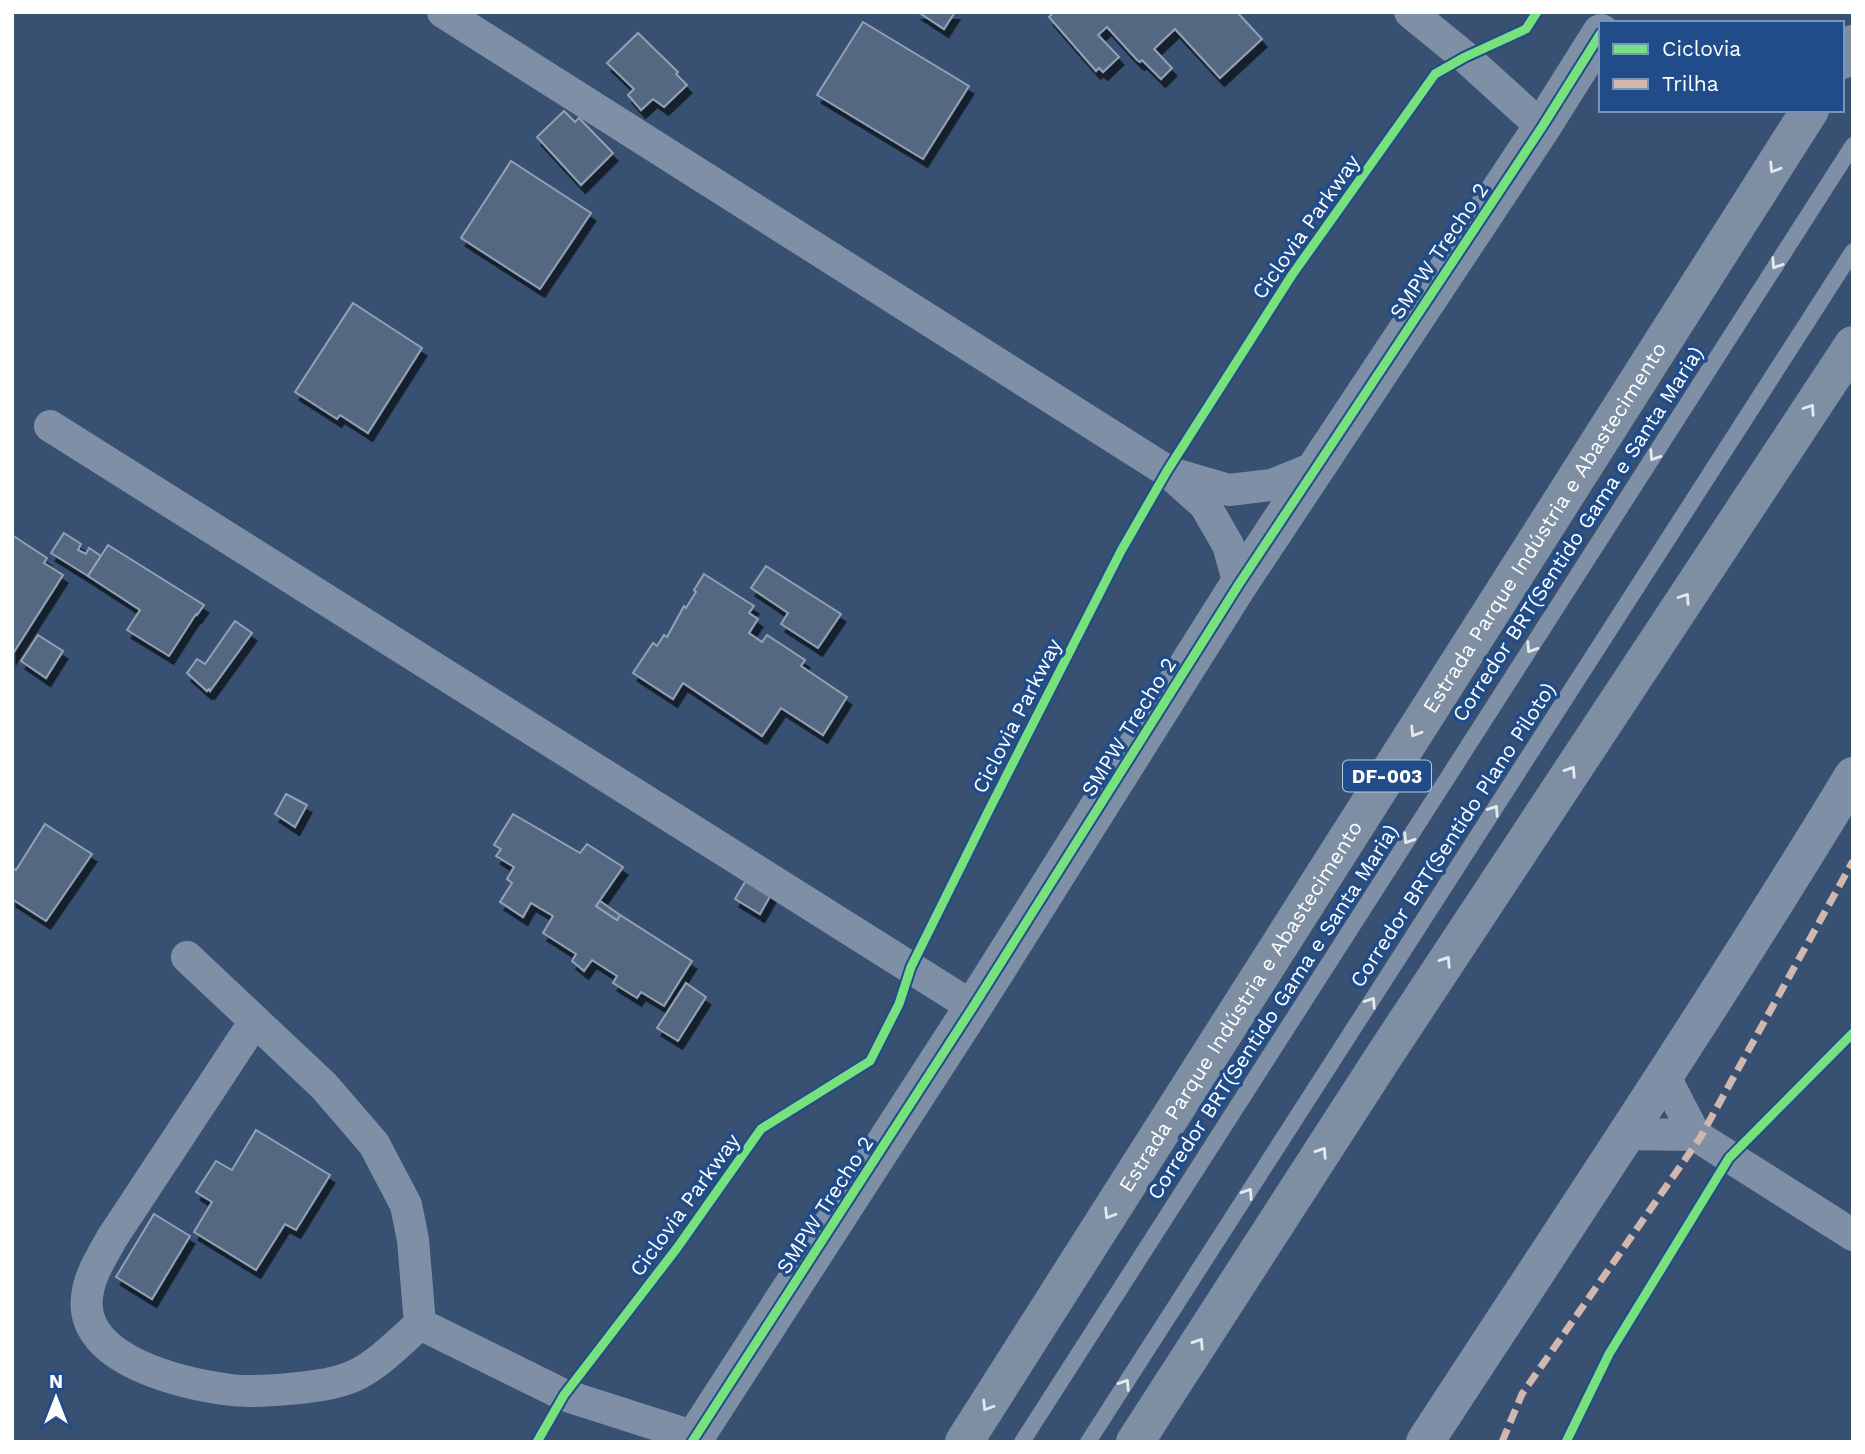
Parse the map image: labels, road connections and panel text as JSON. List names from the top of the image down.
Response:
{
  "streets": {
    "highway": ["Estrada Parque Indústria e Abastecimento", "DF-003"],
    "street": ["SMPW Trecho 2"],
    "lane": ["Corredor BRT(Sentido Gama e Santa Maria)", "Corredor BRT(Sentido Plano Piloto)"],
    "cycle path": ["Ciclovia Parkway"]
  },
  "one_way": ["Corredor BRT(Sentido Gama e Santa Maria)", "Corredor BRT(Sentido Plano Piloto)"],
  "legend": ["Ciclovia", "Trilha"],
  "north": "top"
}
